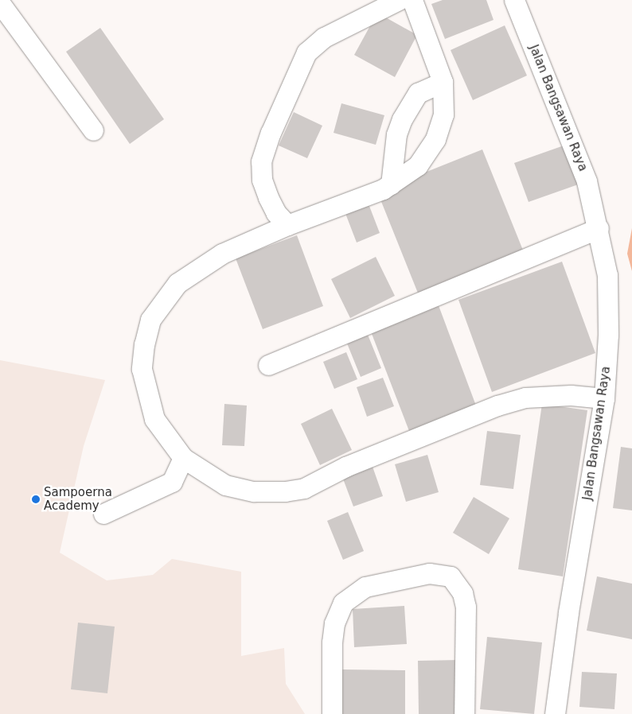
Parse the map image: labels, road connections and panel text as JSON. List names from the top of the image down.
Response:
{
  "streets": {
    "street": ["Jalan Bangsawan Raya"]
  },
  "places": ["Sampoerna Academy"]
}
